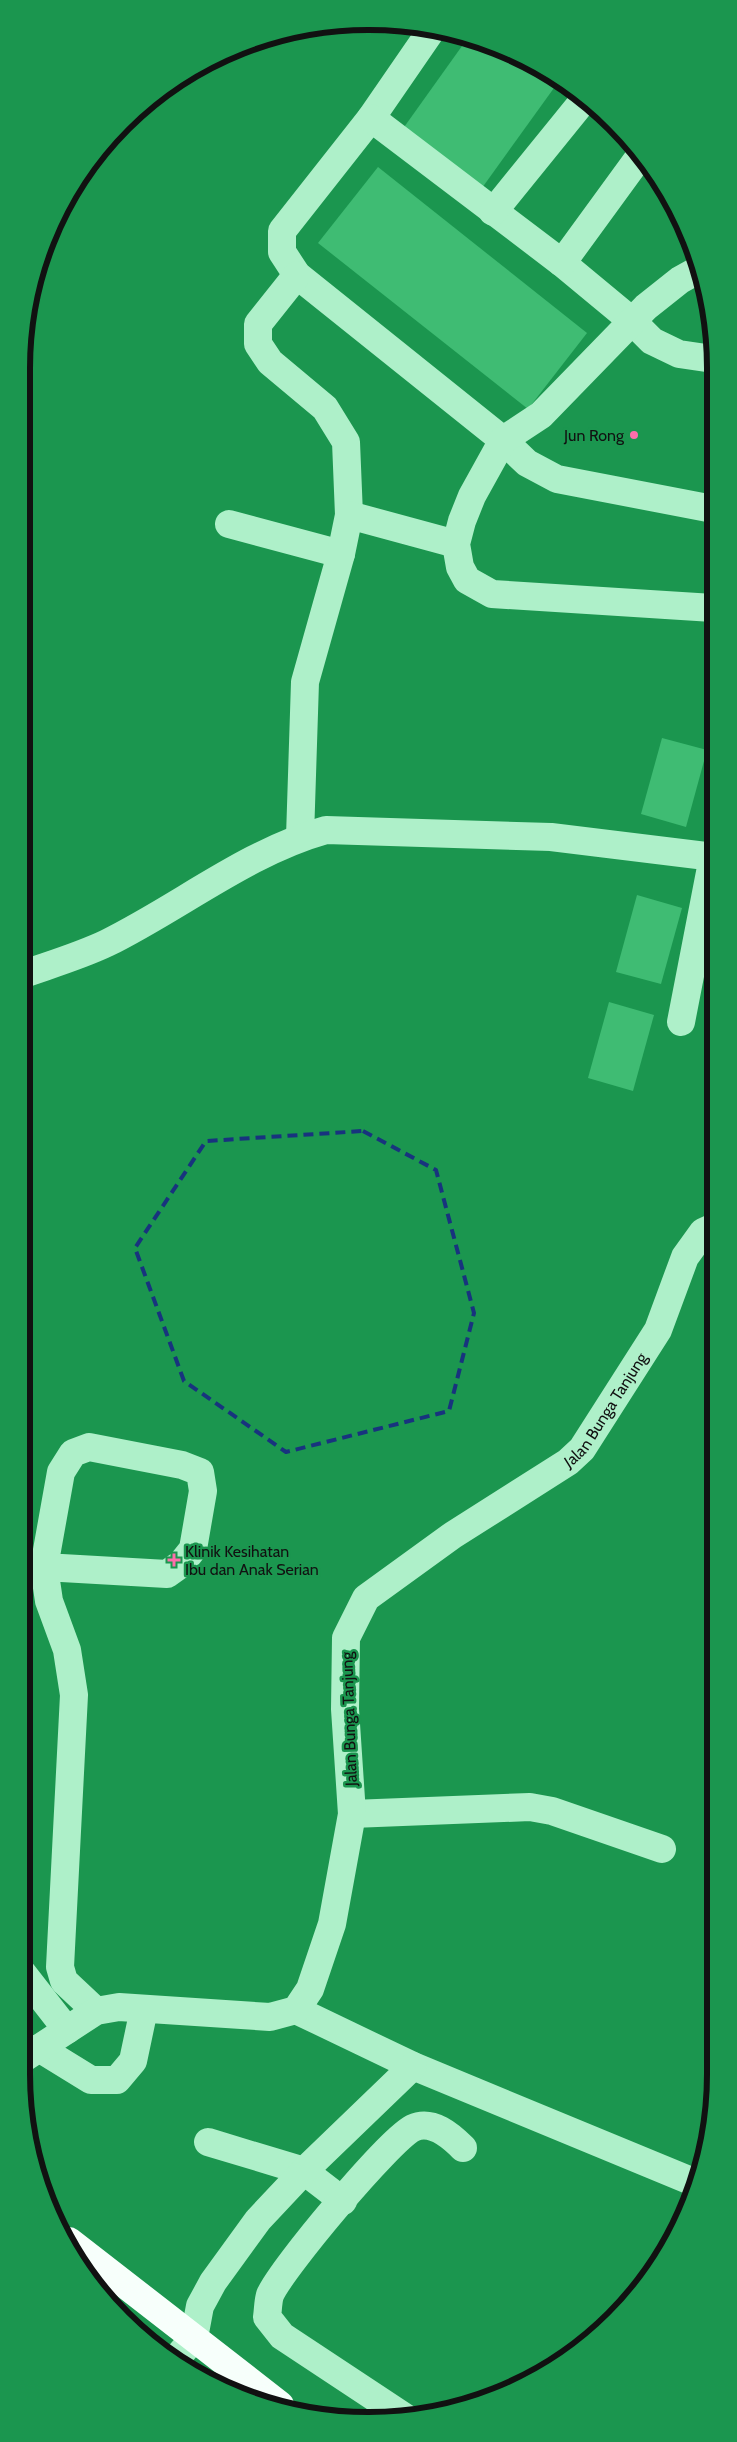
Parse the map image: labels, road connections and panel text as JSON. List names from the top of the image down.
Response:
{
  "streets": {
    "street": ["Jalan Bunga Tanjung"]
  },
  "places": {
    "other": ["Jun Rong"],
    "health": ["Klinik Kesihatan Ibu dan Anak Serian"]
  }
}
